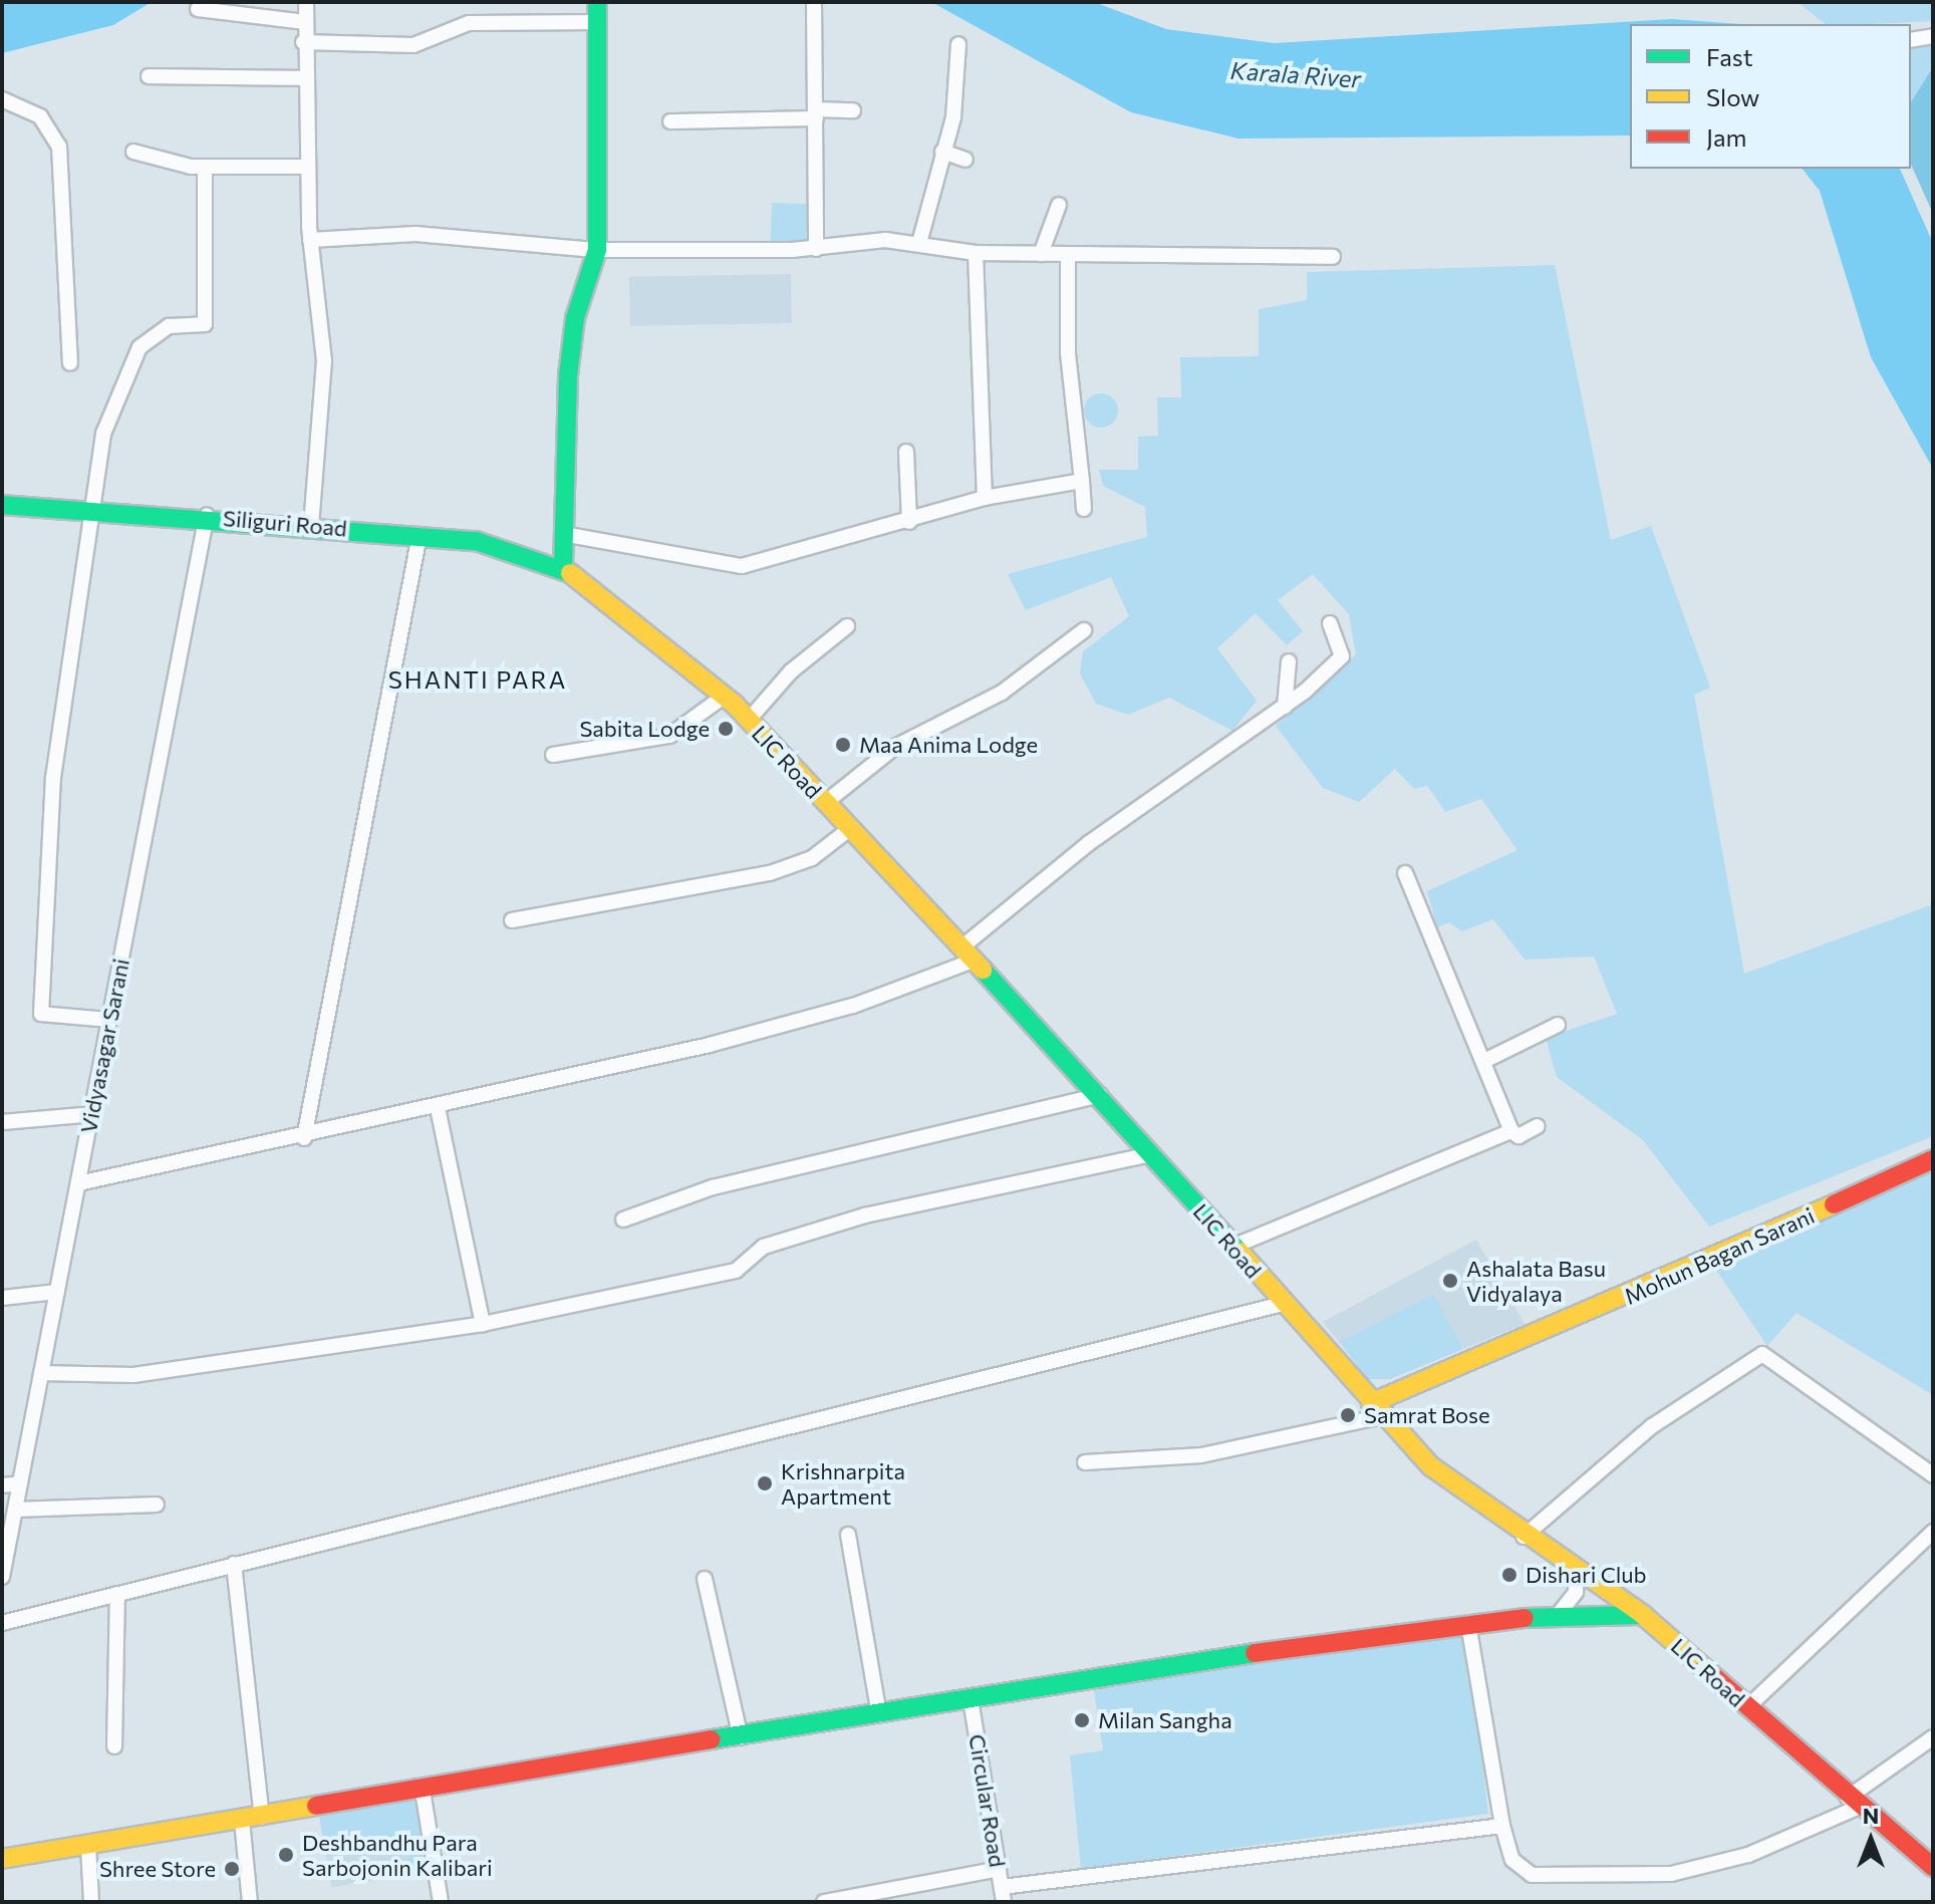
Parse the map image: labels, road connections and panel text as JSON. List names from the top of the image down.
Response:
{
  "streets": {
    "main road": ["Siliguri Road", "LIC Road", "Mohun Bagan Sarani"],
    "street": ["Vidyasagar Sarani", "Circular Road"]
  },
  "crossings": [
    ["Siliguri Road", "LIC Road"],
    ["Siliguri Road", "Vidyasagar Sarani"],
    ["LIC Road", "Mohun Bagan Sarani"]
  ],
  "districts": ["SHANTI PARA"],
  "water": ["Karala River"],
  "places": [
    "Sabita Lodge",
    "Maa Anima Lodge",
    "Ashalata Basu Vidyalaya",
    "Samrat Bose",
    "Krishnarpita Apartment",
    "Dishari Club",
    "Milan Sangha",
    "Deshbandhu Para Sarbojonin Kalibari",
    "Shree Store"
  ],
  "legend": ["Fast", "Slow", "Jam"],
  "north": "top"
}
